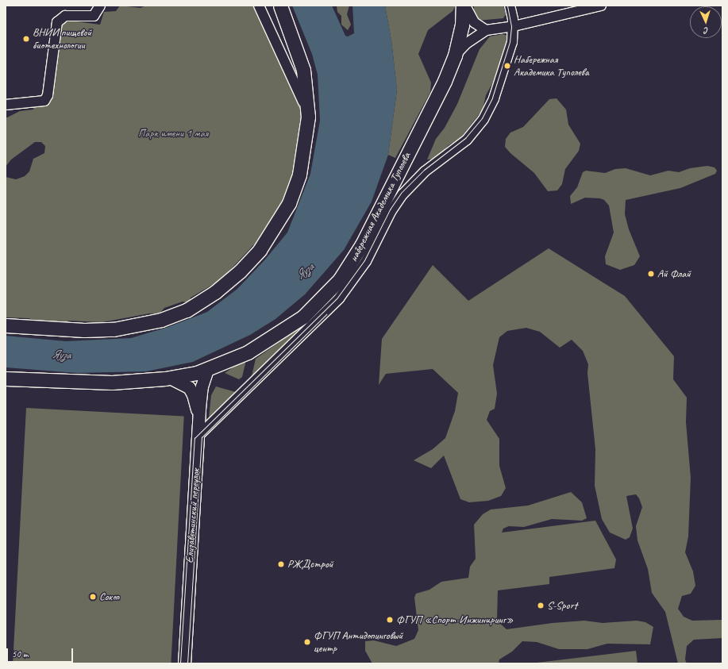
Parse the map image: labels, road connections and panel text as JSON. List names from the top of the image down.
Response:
{
  "streets": {
    "main road": ["набережная Академика Туполева"],
    "street": ["Елизаветинский переулок"]
  },
  "crossings": [
    ["набережная Академика Туполева", "Елизаветинский переулок"]
  ],
  "water": ["Яуза"],
  "parks": ["Парк имени 1 мая"],
  "places": [
    "ВНИИ пищевой биотехнологии",
    "Набережная Академика Туполева",
    "Ай Флай",
    "РЖДстрой",
    "Сокол",
    "S-Sport",
    "ФГУП «Спорт-Инжиниринг»",
    "ФГУП Антидопинговый центр"
  ],
  "scale_bar": "50 m",
  "north": "bottom"
}
